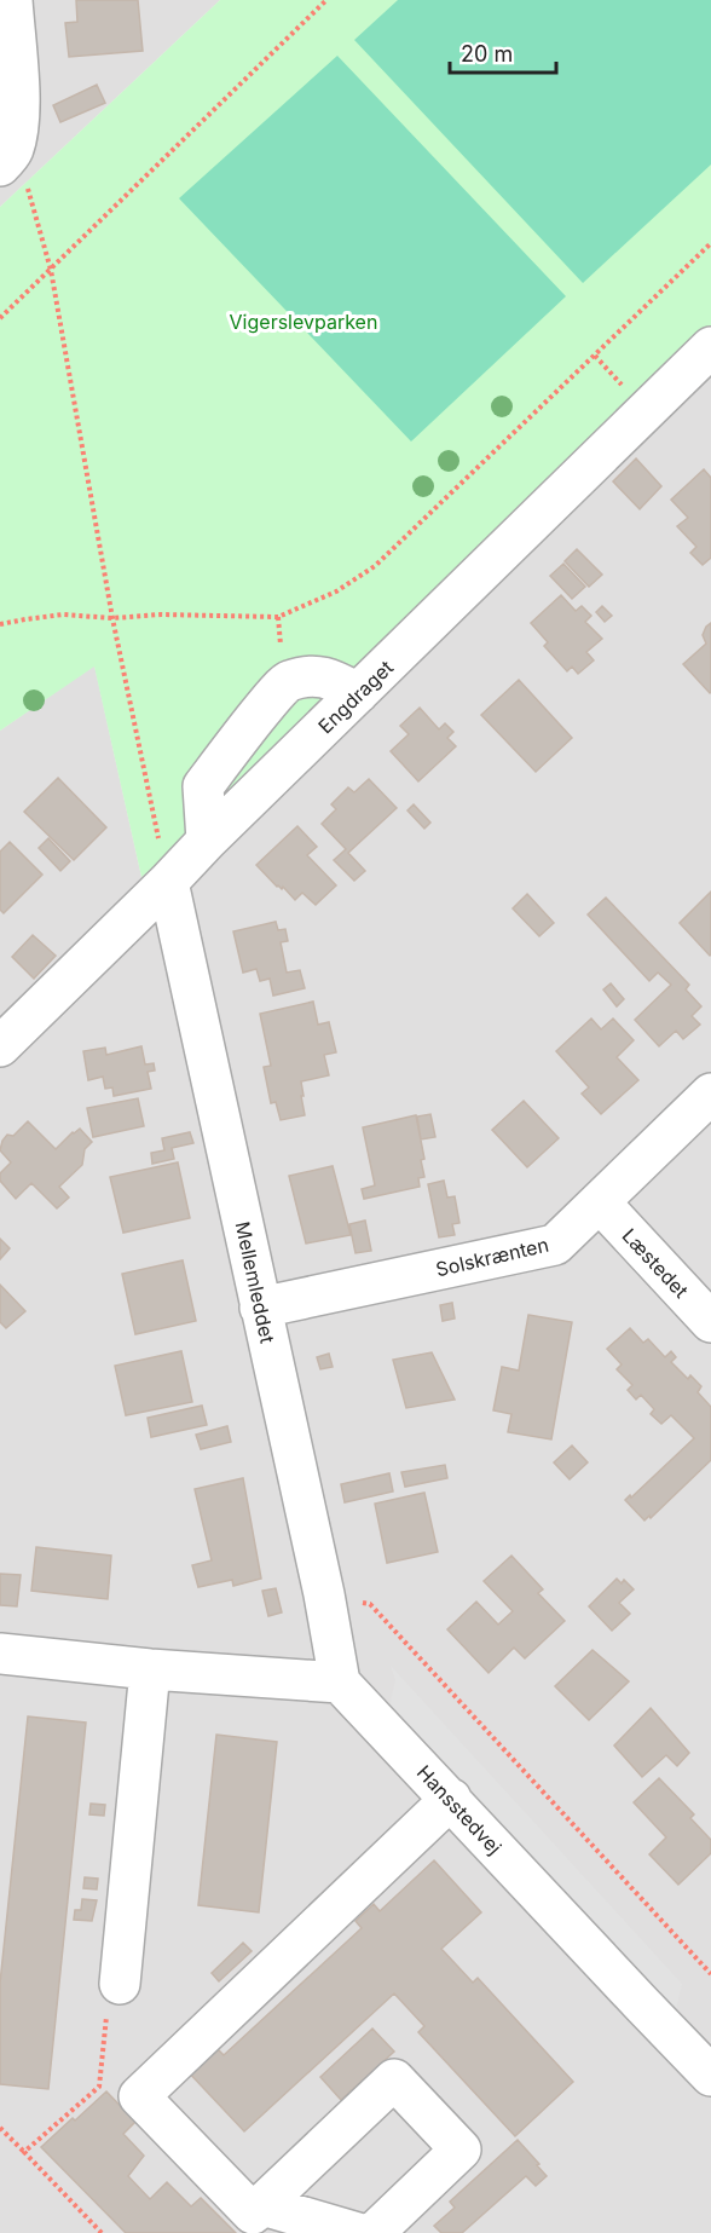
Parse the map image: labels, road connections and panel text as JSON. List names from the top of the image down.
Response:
{
  "streets": {
    "street": [
      "Engdraget",
      "Solskrænten",
      "Læstedet",
      "Mellemleddet",
      "Hansstedvej"
    ]
  },
  "crossings": [
    ["Engdraget", "Mellemleddet"],
    ["Solskrænten", "Læstedet"],
    ["Solskrænten", "Mellemleddet"],
    ["Mellemleddet", "Hansstedvej"]
  ],
  "parks": ["Vigerslevparken"],
  "scale_bar": "20 m"
}
